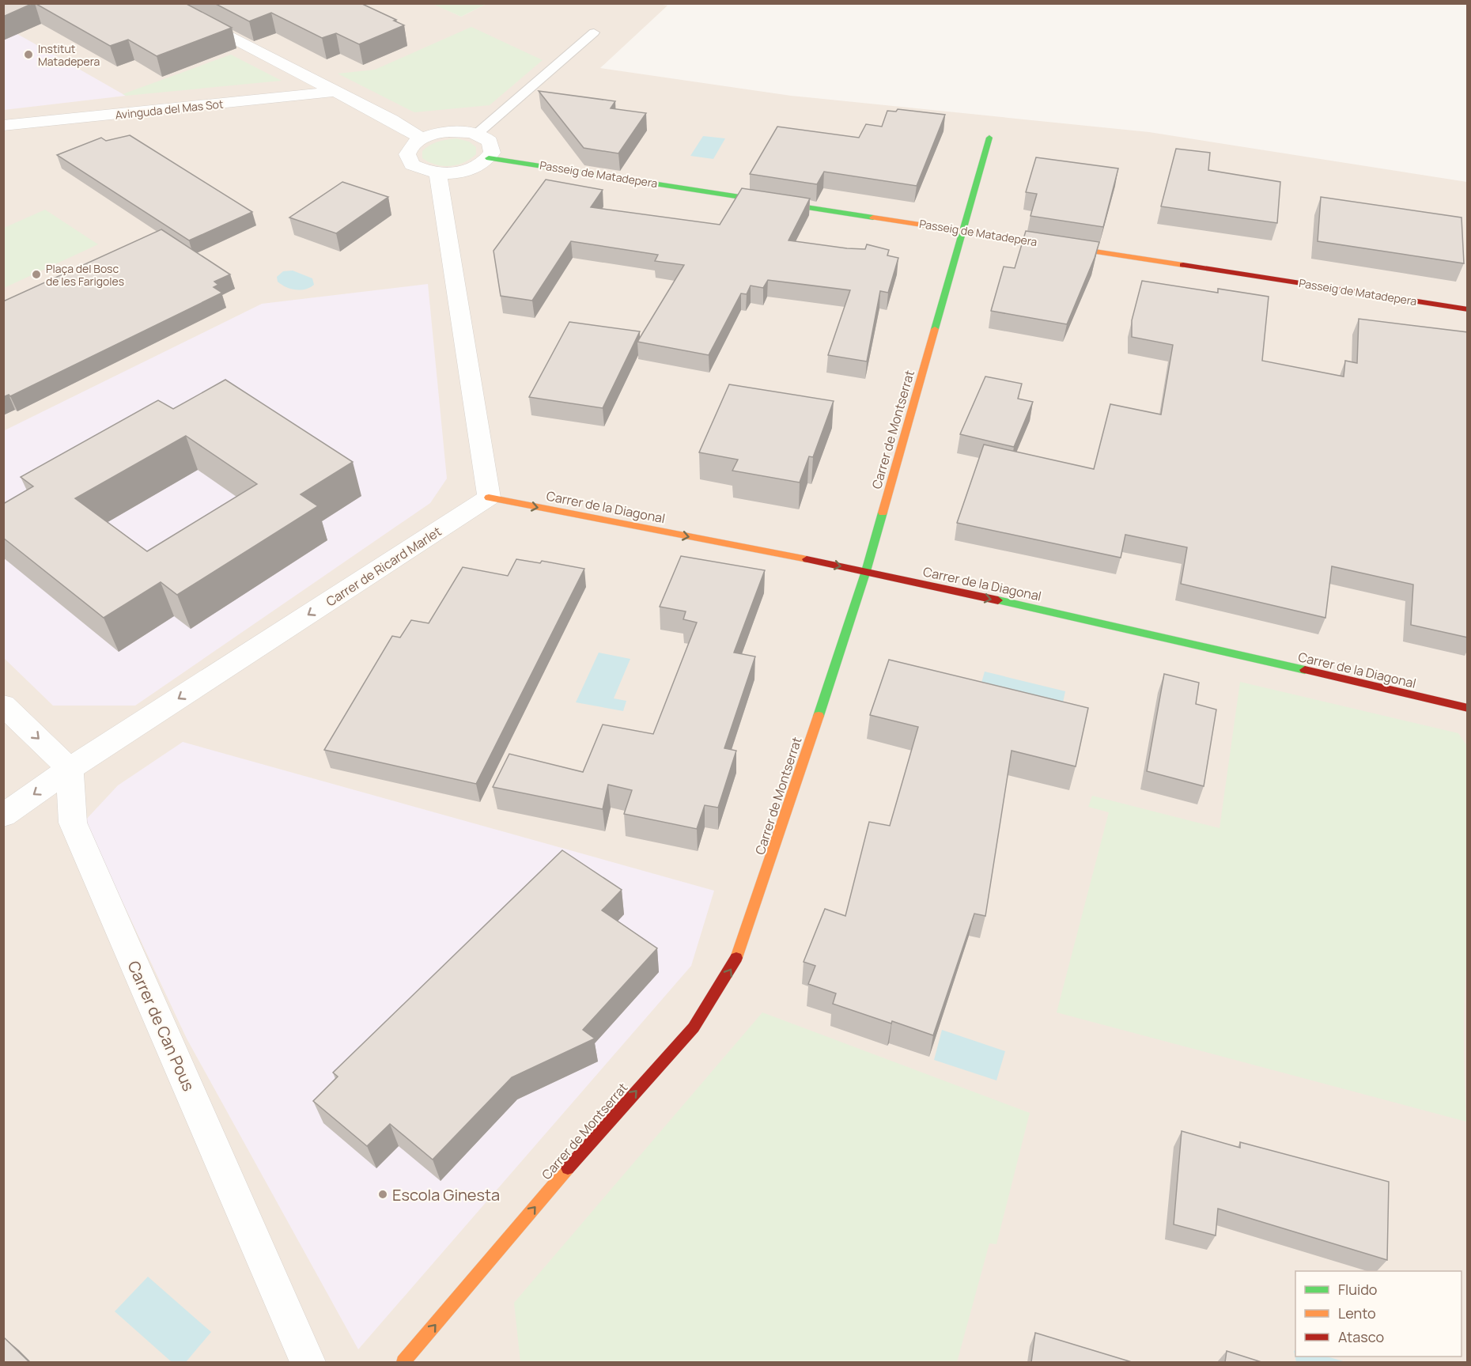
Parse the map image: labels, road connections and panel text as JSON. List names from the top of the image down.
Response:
{
  "streets": {
    "street": [
      "Avinguda del Mas Sot",
      "Passeig de Matadepera",
      "Carrer de Montserrat",
      "Carrer de la Diagonal",
      "Carrer de Ricard Marlet",
      "Carrer de Can Pous"
    ]
  },
  "crossings": [
    ["Passeig de Matadepera", "Carrer de Montserrat"],
    ["Carrer de Montserrat", "Carrer de la Diagonal"],
    ["Carrer de la Diagonal", "Carrer de Ricard Marlet"],
    ["Carrer de Ricard Marlet", "Carrer de Can Pous"]
  ],
  "one_way": ["Carrer de Montserrat", "Carrer de la Diagonal", "Carrer de Ricard Marlet"],
  "places": ["Institut Matadepera", "Plaça del Bosc de les Farigoles", "Escola Ginesta"],
  "legend": ["Fluido", "Lento", "Atasco"]
}
